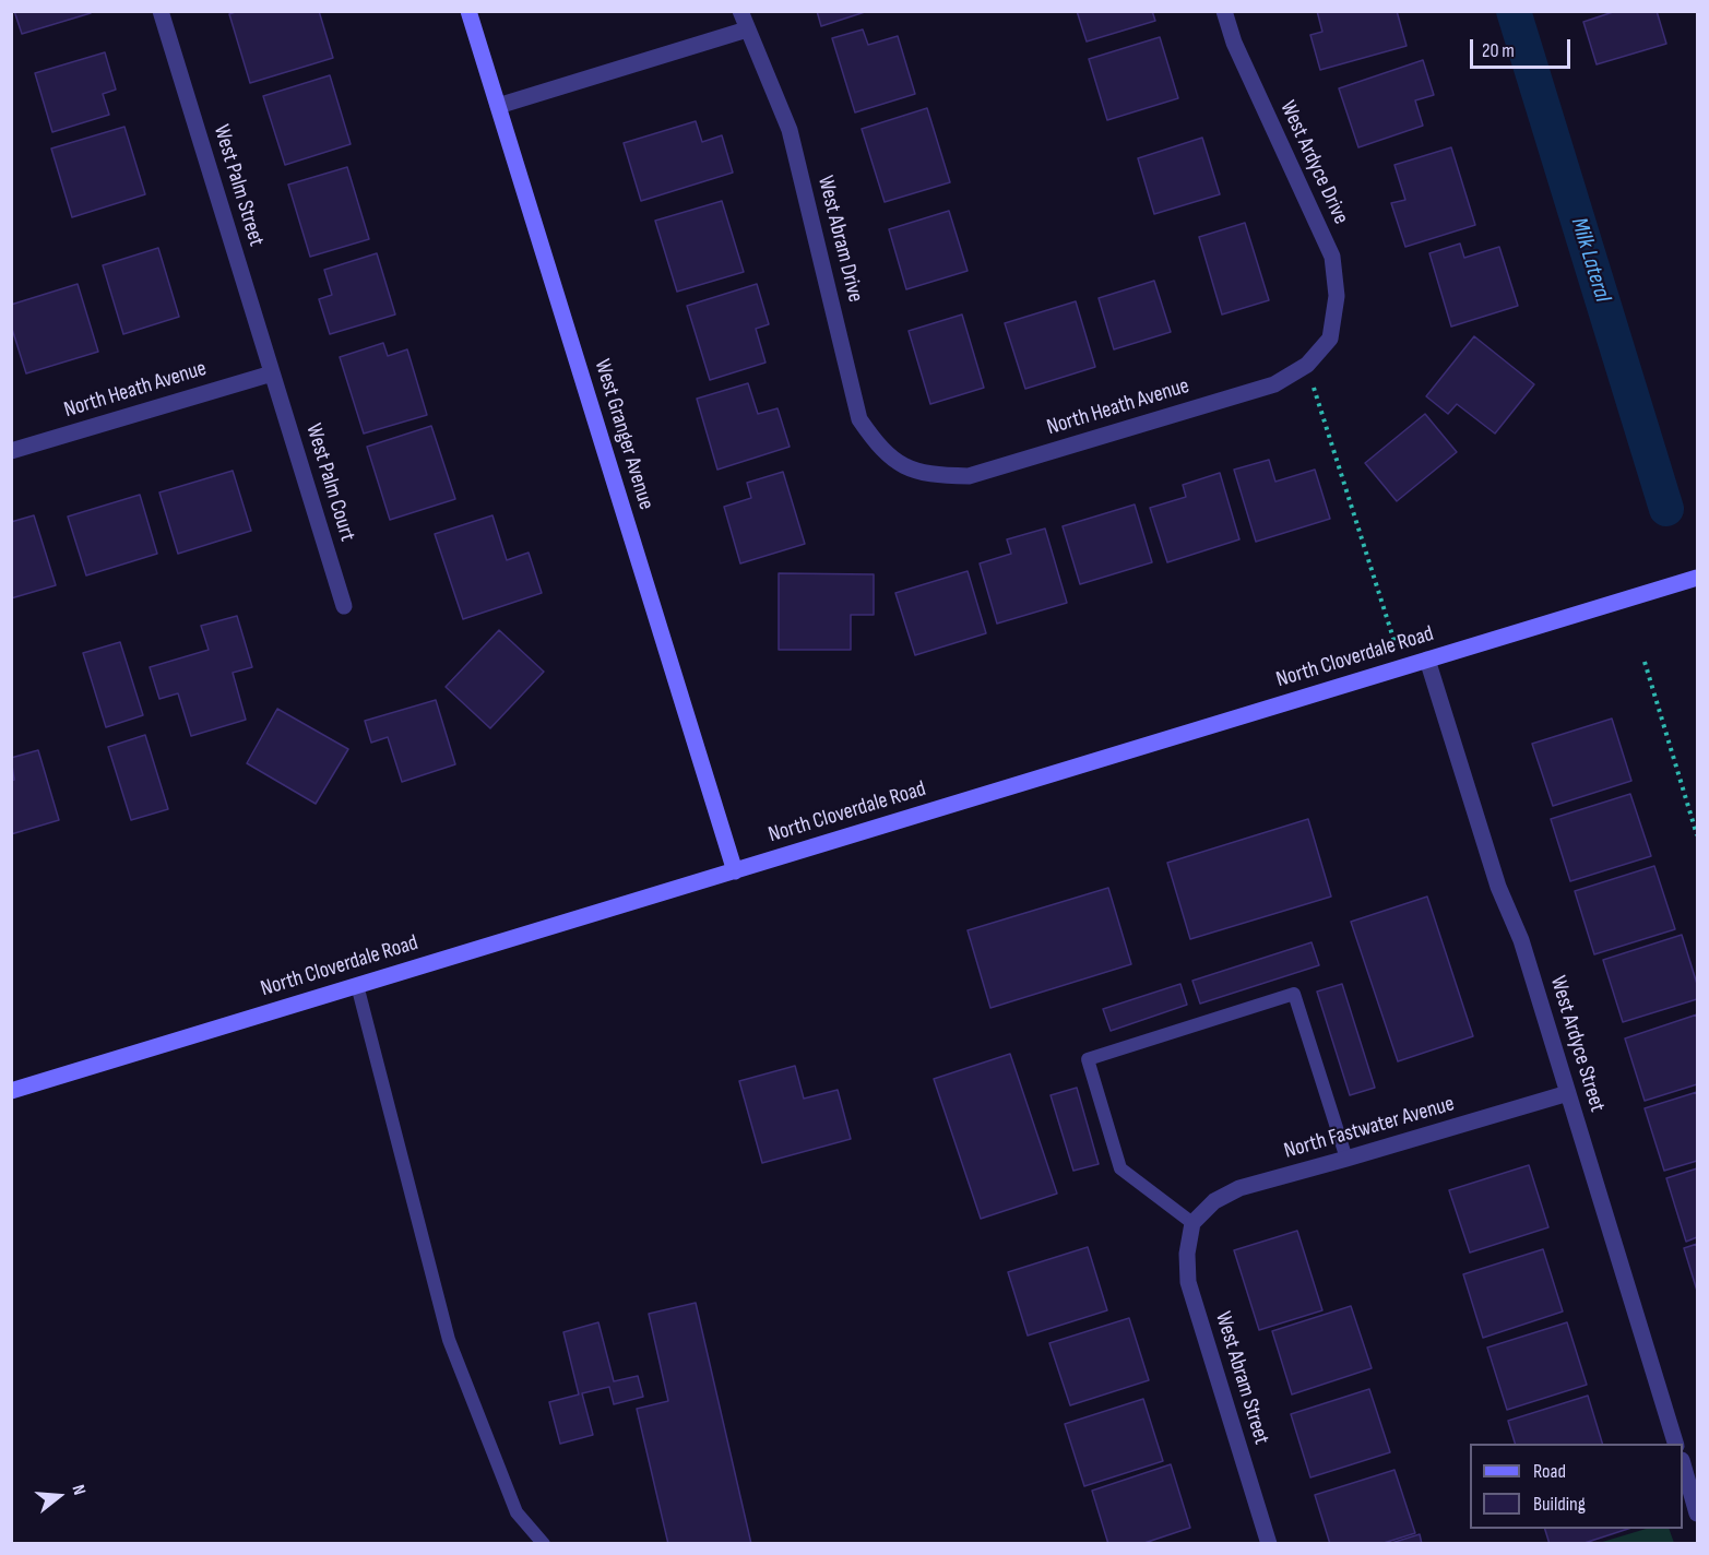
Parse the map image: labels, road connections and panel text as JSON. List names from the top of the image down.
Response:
{
  "streets": {
    "main road": ["West Granger Avenue", "North Cloverdale Road"],
    "street": [
      "West Ardyce Drive",
      "West Palm Street",
      "West Abram Drive",
      "North Heath Avenue",
      "West Palm Court",
      "West Ardyce Street",
      "North Fastwater Avenue",
      "West Abram Street"
    ]
  },
  "crossings": [
    ["West Ardyce Drive", "North Heath Avenue"],
    ["West Palm Street", "North Heath Avenue"],
    ["West Palm Street", "West Palm Court"],
    ["West Abram Drive", "North Heath Avenue"],
    ["North Heath Avenue", "West Palm Court"],
    ["West Granger Avenue", "North Cloverdale Road"],
    ["North Cloverdale Road", "West Ardyce Street"],
    ["West Ardyce Street", "North Fastwater Avenue"],
    ["North Fastwater Avenue", "West Abram Street"]
  ],
  "water": ["Milk Lateral"],
  "legend": ["Road", "Building"],
  "scale_bar": "20 m",
  "north": "right"
}
